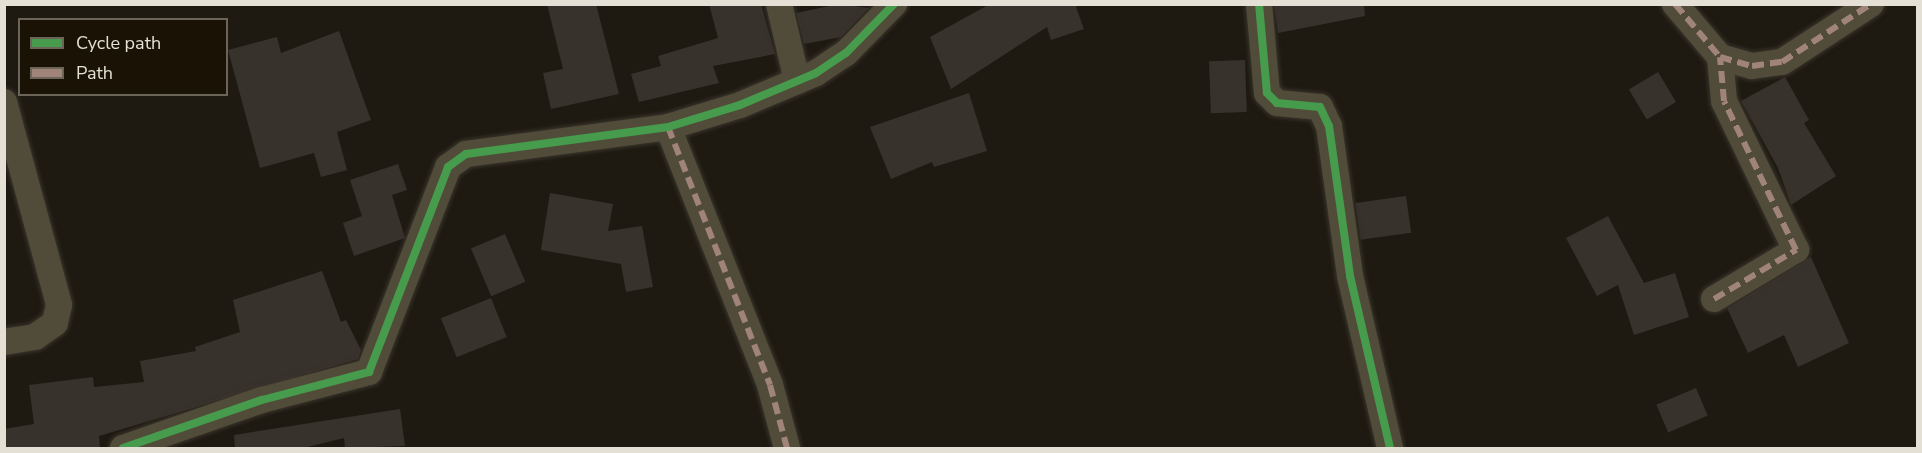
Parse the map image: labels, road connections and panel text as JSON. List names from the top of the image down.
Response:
{
  "legend": ["Cycle path", "Path"]
}
